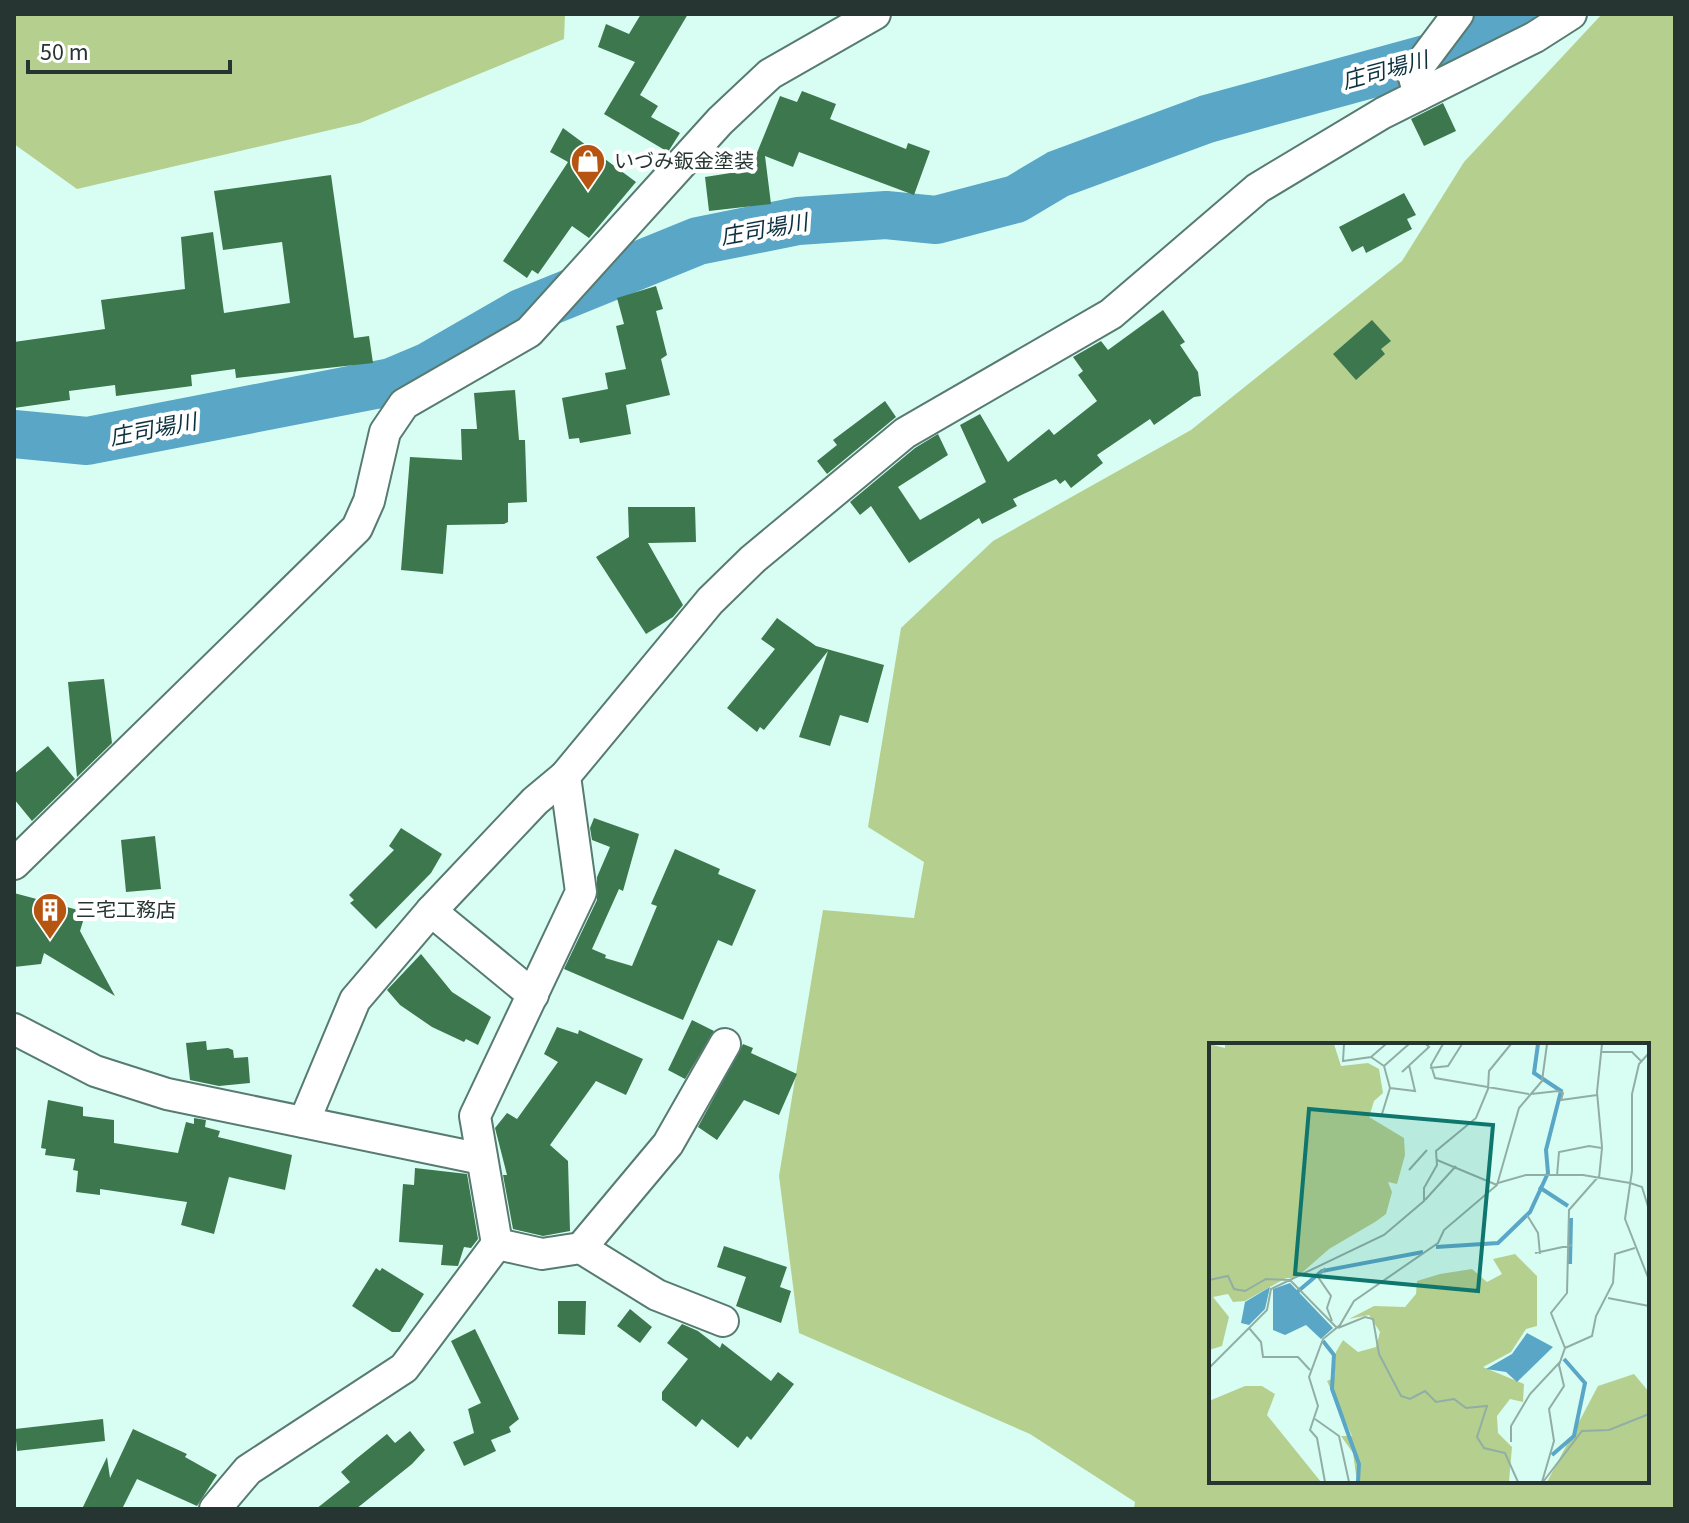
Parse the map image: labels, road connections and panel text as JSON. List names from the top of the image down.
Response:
{
  "water": ["庄司場川"],
  "places": {
    "shop": ["いづみ鈑金塗装"],
    "building": ["三宅工務店"]
  },
  "scale_bar": "50 m"
}
